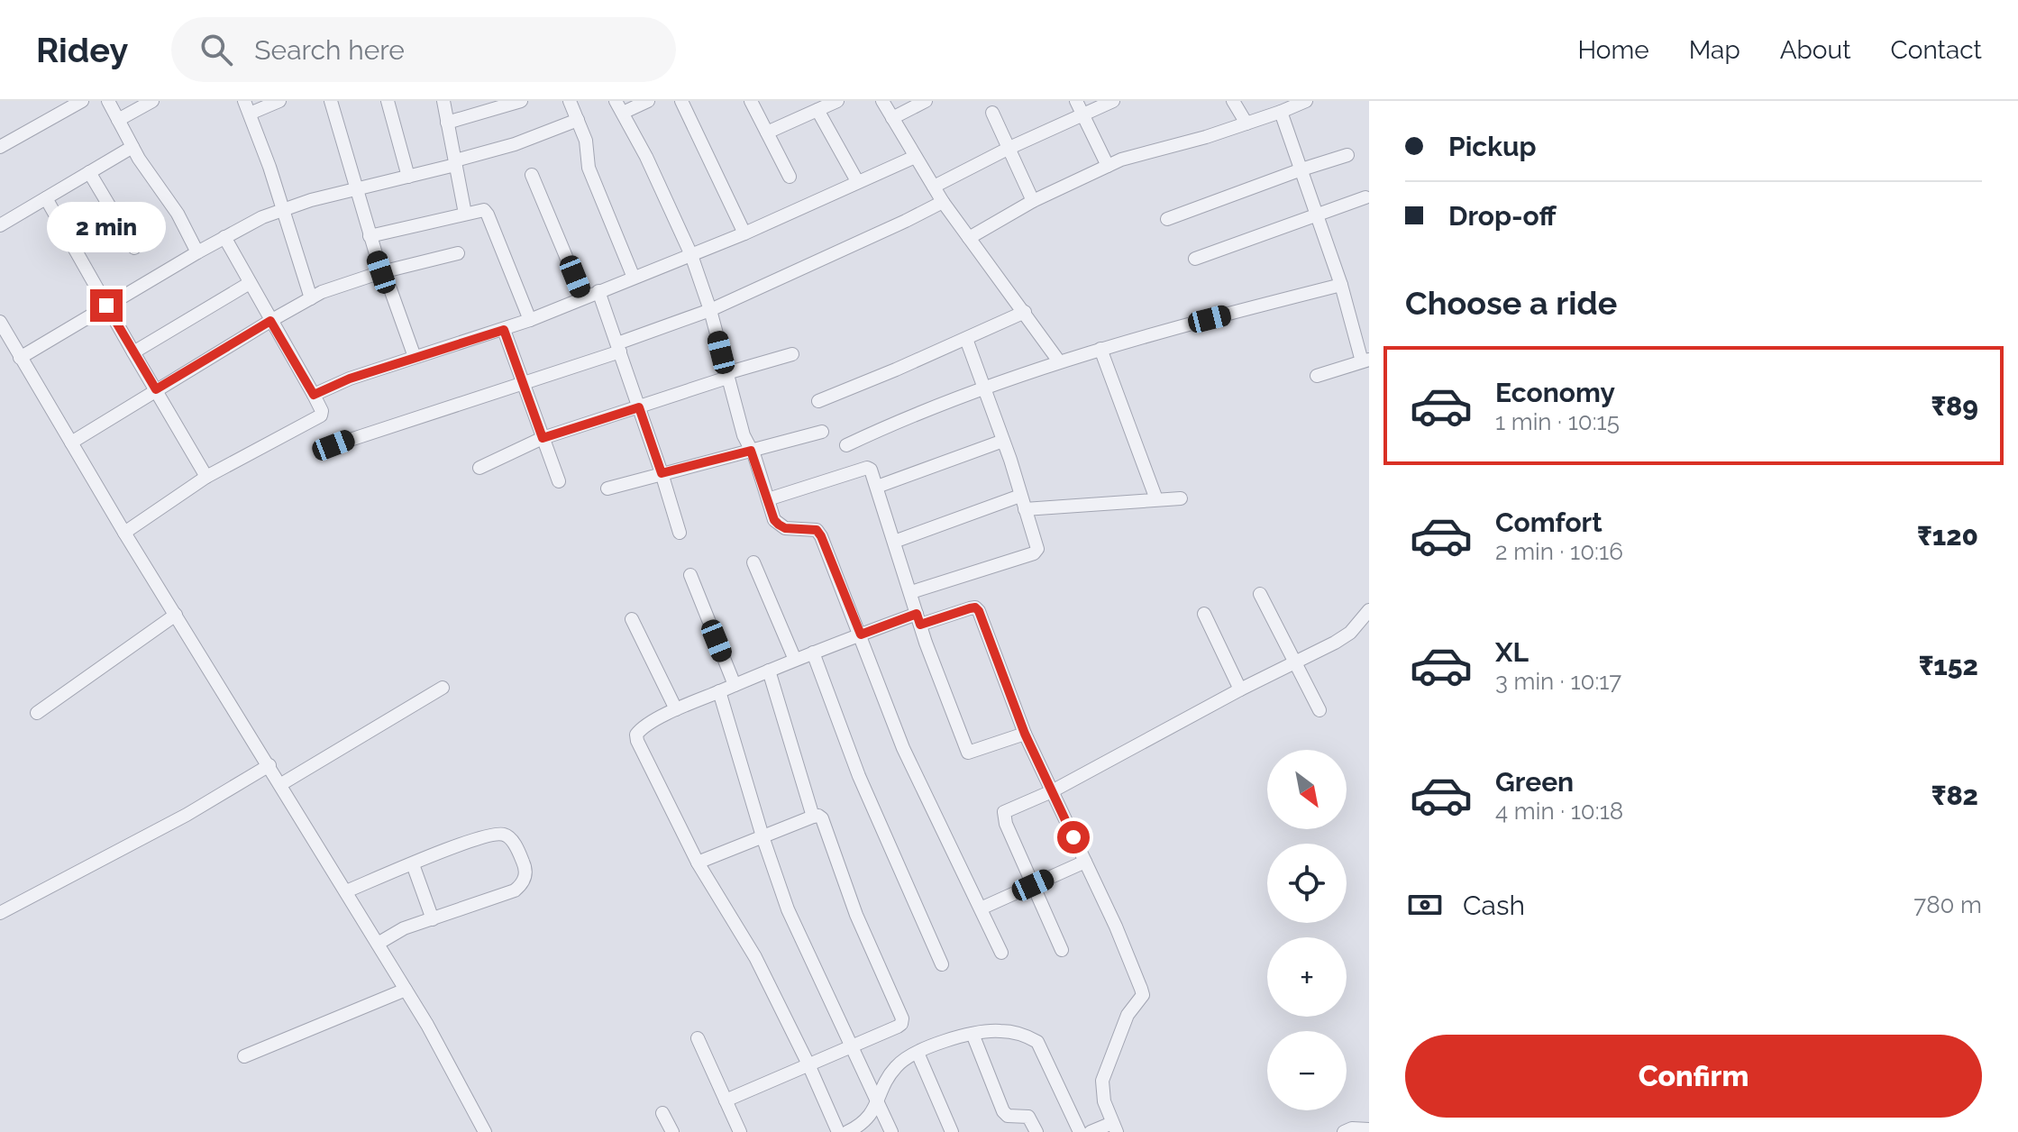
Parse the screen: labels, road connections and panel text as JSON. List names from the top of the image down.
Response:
{
  "north": "bottom right",
  "page": {
    "header": "Ridey",
    "search": "Search here",
    "nav": [
      "Home",
      "Map",
      "About",
      "Contact"
    ],
    "banner": ["Pickup", "Drop-off"],
    "bubble": "2 min",
    "heading": "Choose a ride",
    "list": [
      {
        "name": "Economy",
        "note": "1 min · 10:15",
        "value": "₹89"
      },
      {
        "name": "Comfort",
        "note": "2 min · 10:16",
        "value": "₹120"
      },
      {
        "name": "XL",
        "note": "3 min · 10:17",
        "value": "₹152"
      },
      {
        "name": "Green",
        "note": "4 min · 10:18",
        "value": "₹82"
      }
    ],
    "map_buttons": ["+", "−"],
    "pay": ["Cash", "780 m"],
    "buttons": "Confirm"
  }
}
